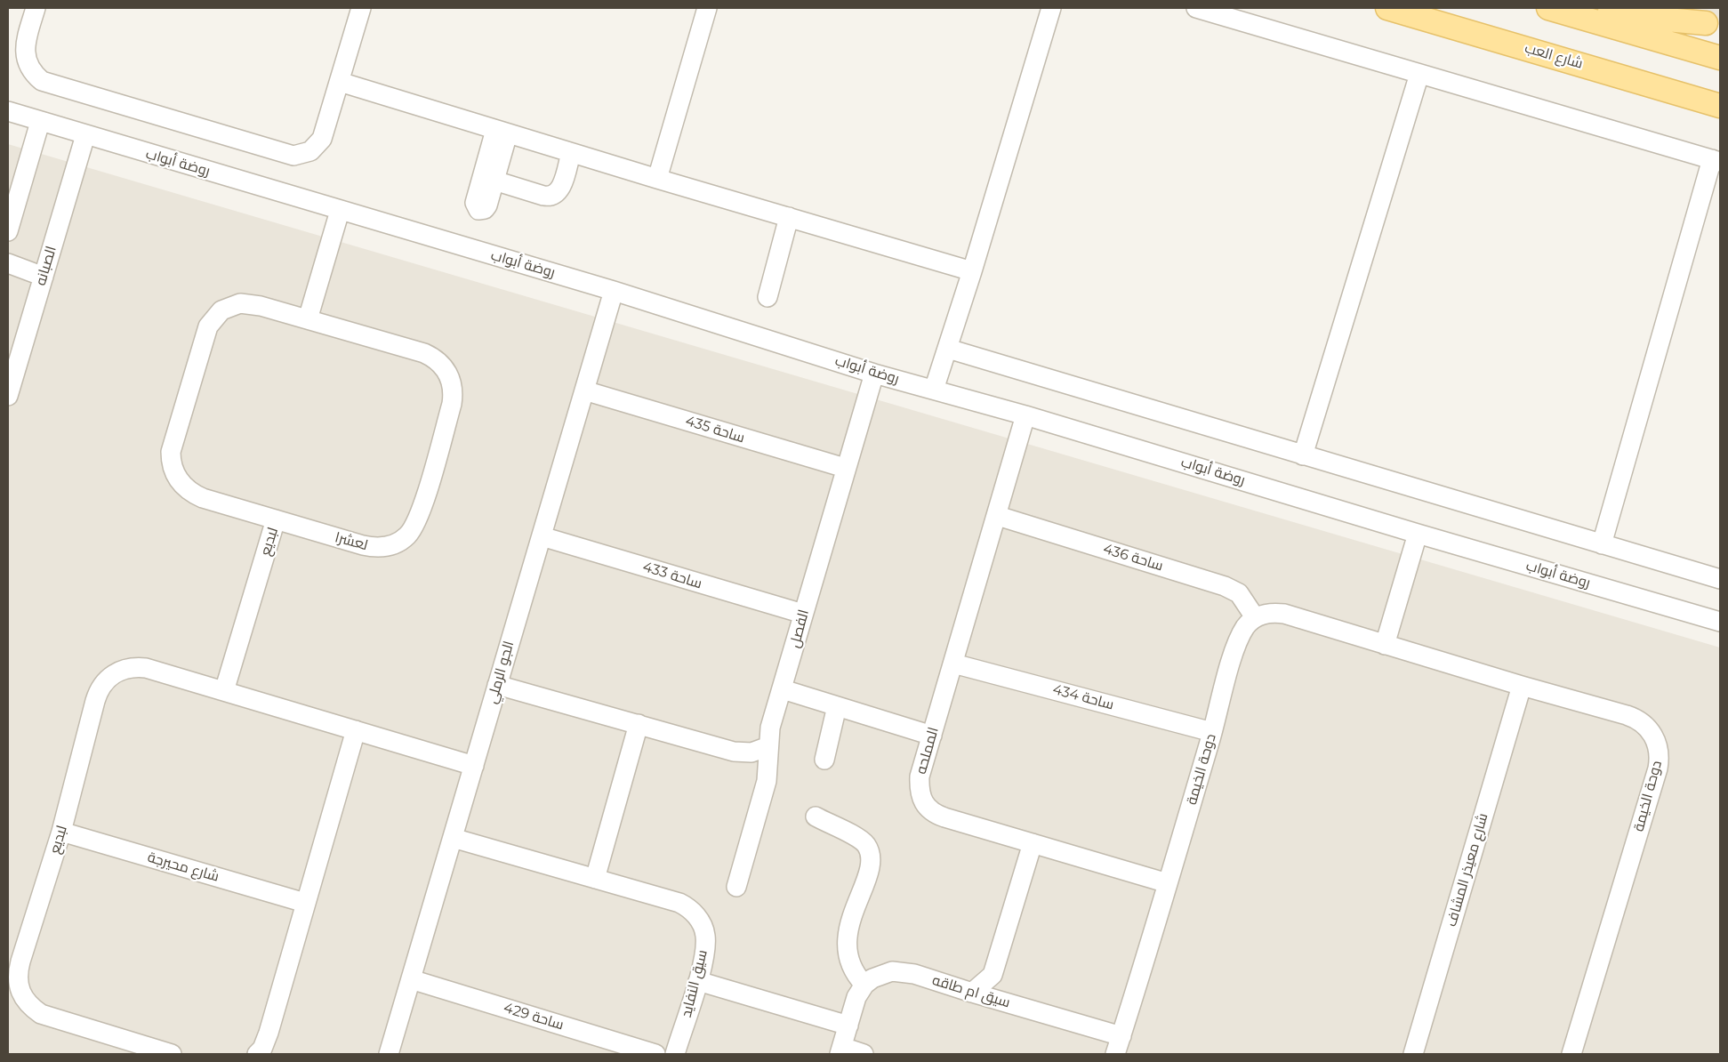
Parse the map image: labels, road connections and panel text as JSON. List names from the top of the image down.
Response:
{
  "streets": {
    "main road": ["شارع العب"],
    "street": [
      "روضة أبواب",
      "الصبانه",
      "ساحة 435",
      "لبديع",
      "لعشرا",
      "ساحة 436",
      "ساحة 433",
      "الفصل",
      "الجو الرملي",
      "ساحة 434",
      "المملحه",
      "دوحة الخيمة",
      "شارع محيرجة",
      "شارع معيذر المشاف",
      "سيق النفايد",
      "سيق ام طاقه",
      "ساحة 429"
    ]
  },
  "crossings": [
    ["روضة أبواب", "الصبانه"],
    ["روضة أبواب", "الفصل"],
    ["روضة أبواب", "الجو الرملي"],
    ["روضة أبواب", "المملحه"],
    ["ساحة 435", "الفصل"],
    ["ساحة 435", "الجو الرملي"],
    ["لبديع", "لعشرا"],
    ["لبديع", "الجو الرملي"],
    ["لبديع", "شارع محيرجة"],
    ["ساحة 436", "المملحه"],
    ["ساحة 436", "دوحة الخيمة"],
    ["ساحة 433", "الفصل"],
    ["ساحة 433", "الجو الرملي"],
    ["الجو الرملي", "سيق النفايد"],
    ["الجو الرملي", "ساحة 429"],
    ["ساحة 434", "المملحه"],
    ["ساحة 434", "دوحة الخيمة"],
    ["المملحه", "دوحة الخيمة"],
    ["دوحة الخيمة", "شارع معيذر المشاف"],
    ["دوحة الخيمة", "سيق ام طاقه"]
  ]
}
